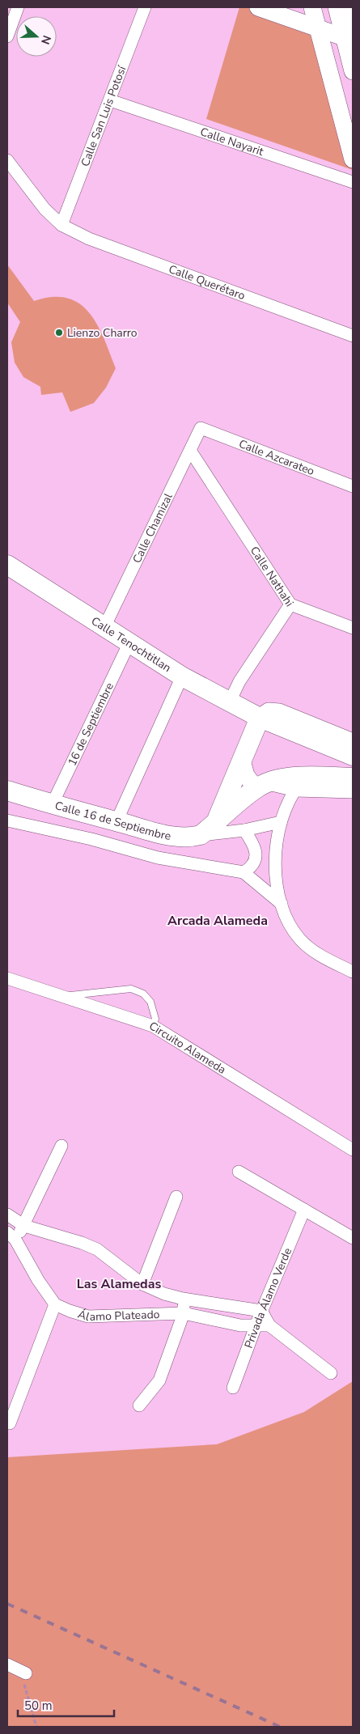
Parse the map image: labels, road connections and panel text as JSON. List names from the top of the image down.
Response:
{
  "streets": {
    "main road": ["Calle Tenochtitlan", "Calle 16 de Septiembre"],
    "street": [
      "Calle San Luis Potosí",
      "Calle Nayarit",
      "Calle Querétaro",
      "Calle Azcarateo",
      "Calle Chamizal",
      "Calle Nathahi",
      "16 de Septiembre",
      "Circuito Alameda",
      "Privada Álamo Verde",
      "Álamo Plateado"
    ]
  },
  "crossings": [
    ["Calle San Luis Potosí", "Calle Nayarit"],
    ["Calle San Luis Potosí", "Calle Querétaro"],
    ["Calle Azcarateo", "Calle Chamizal"],
    ["Calle Chamizal", "Calle Nathahi"],
    ["Calle Chamizal", "Calle Tenochtitlan"],
    ["Calle Nathahi", "Calle Tenochtitlan"],
    ["Calle Tenochtitlan", "16 de Septiembre"],
    ["16 de Septiembre", "Calle 16 de Septiembre"],
    ["Privada Álamo Verde", "Álamo Plateado"]
  ],
  "districts": ["Arcada Alameda", "Las Alamedas"],
  "places": ["Lienzo Charro"],
  "scale_bar": "50 m",
  "north": "right"
}
